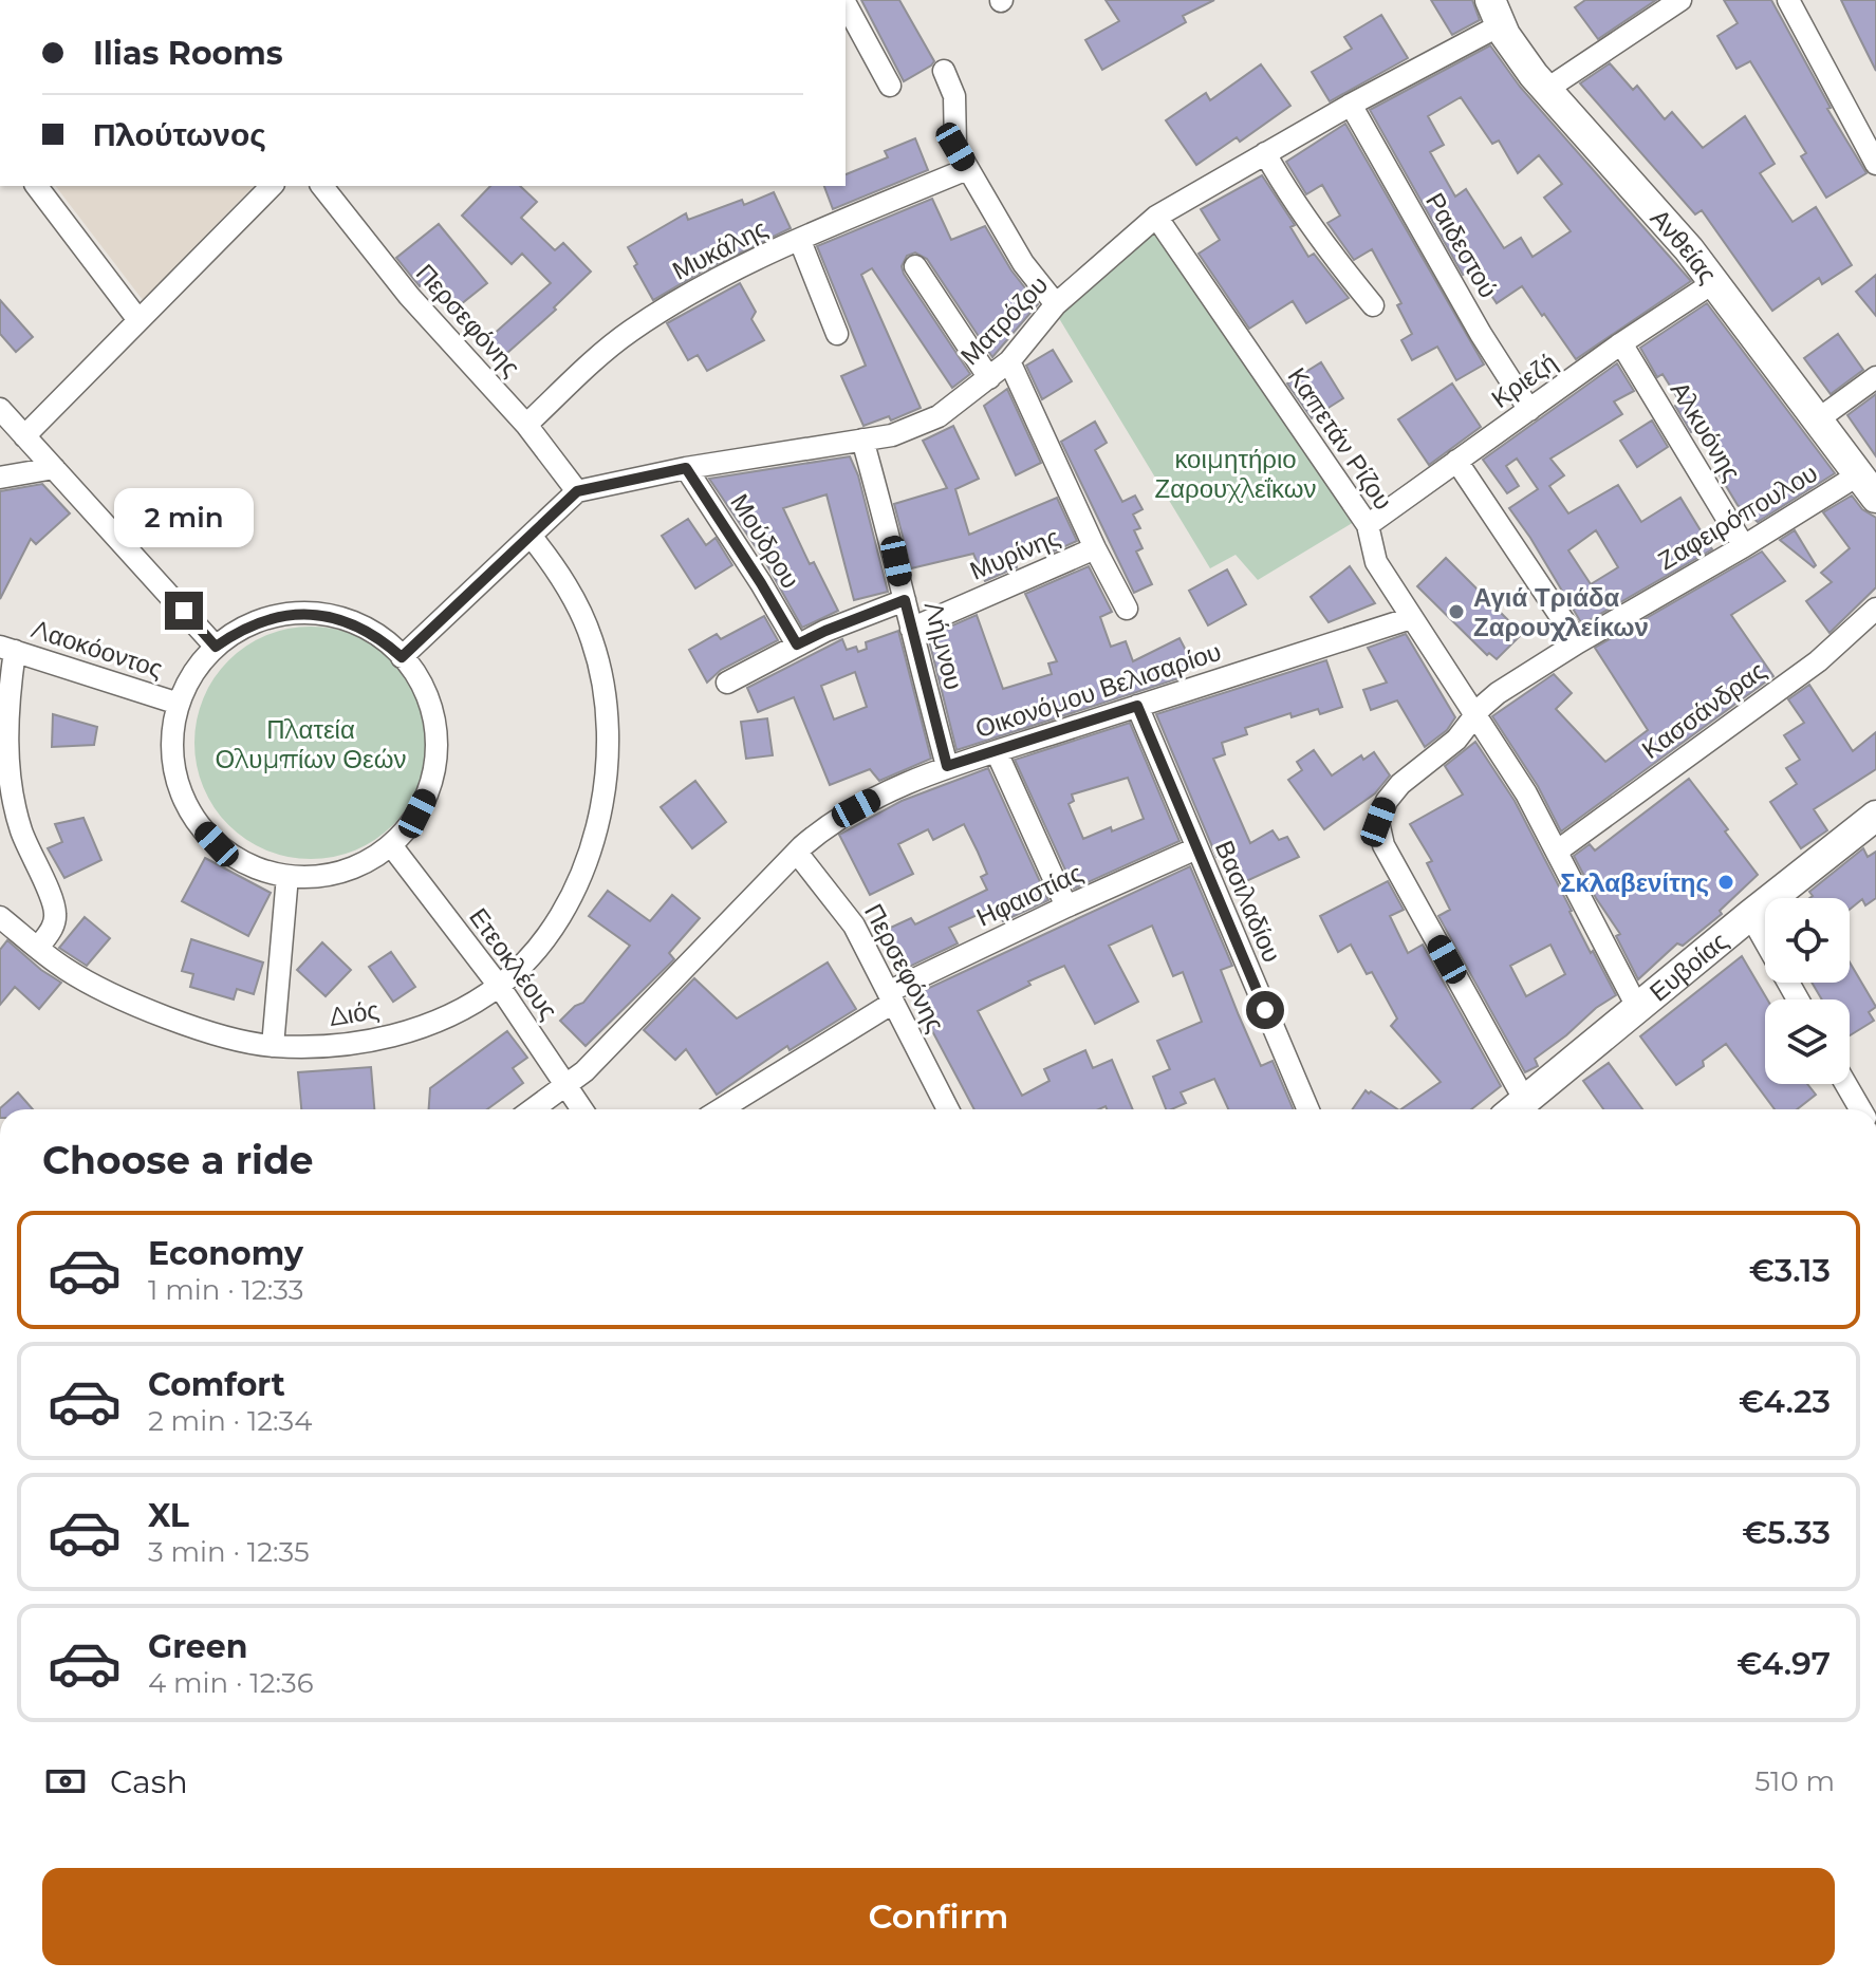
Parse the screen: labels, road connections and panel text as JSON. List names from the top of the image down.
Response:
{
  "streets": {
    "main road": ["Ανθείας", "Ευβοίας"],
    "street": [
      "Ραιδεστού",
      "Μυκάλης",
      "Περσεφόνης",
      "Ματρόζου",
      "Κριεζή",
      "Αλκυόνης",
      "Καπετάν Ρίζου",
      "Ζαφειρόπουλου",
      "Μούδρου",
      "Μυρίνης",
      "Λήμνου",
      "Λαοκόοντος",
      "Οικονόμου Βελισαρίου",
      "Κασσάνδρας",
      "Ηφαιστίας",
      "Βασιλαδίου",
      "Ετεοκλέους",
      "Διός"
    ]
  },
  "crossings": [
    ["Ραιδεστού", "Ματρόζου"],
    ["Ραιδεστού", "Κριεζή"],
    ["Ανθείας", "Ματρόζου"],
    ["Ανθείας", "Κριεζή"],
    ["Ανθείας", "Ζαφειρόπουλου"],
    ["Μυκάλης", "Περσεφόνης"],
    ["Περσεφόνης", "Ματρόζου"],
    ["Περσεφόνης", "Οικονόμου Βελισαρίου"],
    ["Περσεφόνης", "Ηφαιστίας"],
    ["Ματρόζου", "Καπετάν Ρίζου"],
    ["Ματρόζου", "Μούδρου"],
    ["Ματρόζου", "Λήμνου"],
    ["Κριεζή", "Αλκυόνης"],
    ["Κριεζή", "Καπετάν Ρίζου"],
    ["Αλκυόνης", "Ζαφειρόπουλου"],
    ["Καπετάν Ρίζου", "Ζαφειρόπουλου"],
    ["Καπετάν Ρίζου", "Οικονόμου Βελισαρίου"],
    ["Καπετάν Ρίζου", "Κασσάνδρας"],
    ["Καπετάν Ρίζου", "Ευβοίας"],
    ["Ζαφειρόπουλου", "Ευβοίας"],
    ["Μυρίνης", "Λήμνου"],
    ["Λήμνου", "Οικονόμου Βελισαρίου"],
    ["Λαοκόοντος", "Ετεοκλέους"],
    ["Οικονόμου Βελισαρίου", "Βασιλαδίου"],
    ["Οικονόμου Βελισαρίου", "Ετεοκλέους"],
    ["Ηφαιστίας", "Βασιλαδίου"],
    ["Ετεοκλέους", "Διός"]
  ],
  "parks": ["κοιμητήριο Ζαρουχλεΐκων", "Πλατεία Ολυμπίων Θεών"],
  "places": ["Αγιά Τριάδα Ζαρουχλείκων", "Σκλαβενίτης"],
  "page": {
    "banner": ["Ilias Rooms", "Πλούτωνος"],
    "bubble": "2 min",
    "heading": "Choose a ride",
    "list": [
      {
        "name": "Economy",
        "note": "1 min · 12:33",
        "value": "€3.13"
      },
      {
        "name": "Comfort",
        "note": "2 min · 12:34",
        "value": "€4.23"
      },
      {
        "name": "XL",
        "note": "3 min · 12:35",
        "value": "€5.33"
      },
      {
        "name": "Green",
        "note": "4 min · 12:36",
        "value": "€4.97"
      }
    ],
    "pay": ["Cash", "510 m"],
    "buttons": "Confirm"
  }
}
